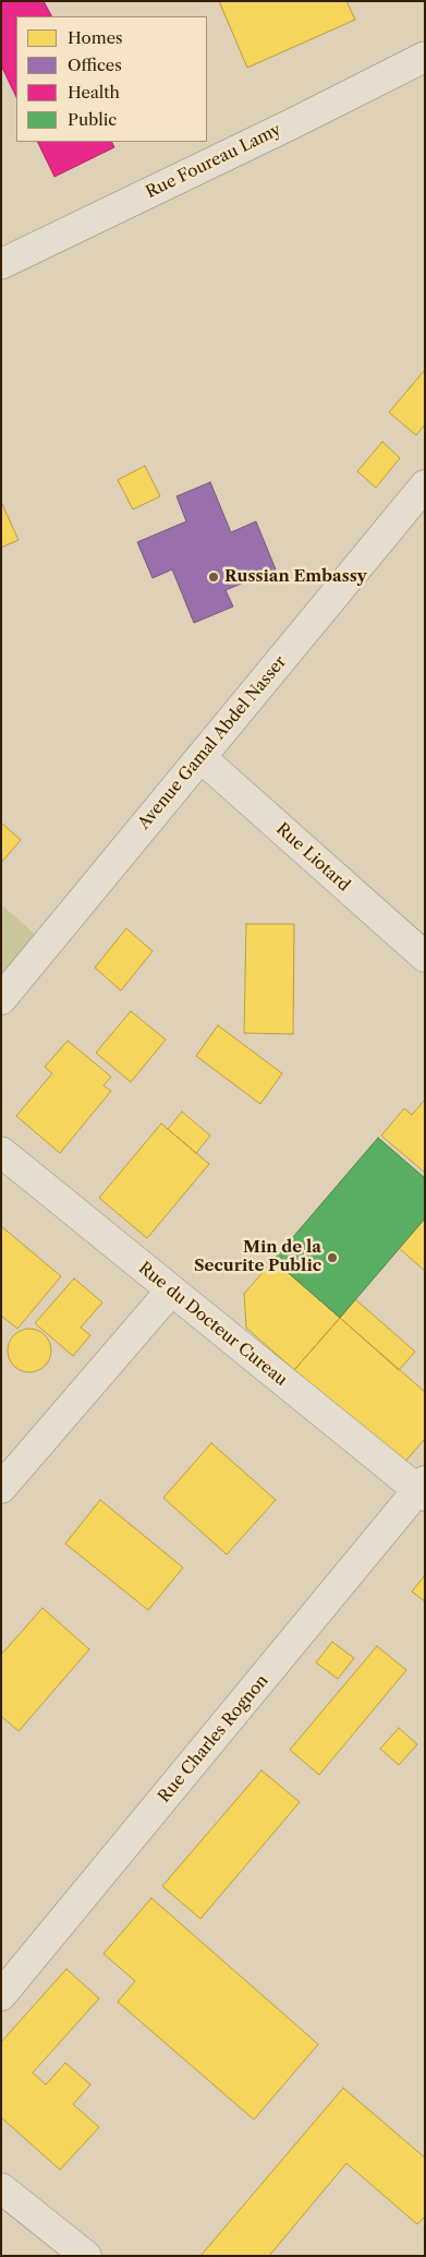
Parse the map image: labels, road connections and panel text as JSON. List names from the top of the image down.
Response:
{
  "streets": {
    "street": [
      "Rue Foureau Lamy",
      "Avenue Gamal Abdel Nasser",
      "Rue Liotard",
      "Rue du Docteur Cureau",
      "Rue Charles Rognon"
    ]
  },
  "crossings": [
    ["Avenue Gamal Abdel Nasser", "Rue Liotard"],
    ["Rue du Docteur Cureau", "Rue Charles Rognon"]
  ],
  "places": ["Russian Embassy", "Min de la Securite Public"],
  "legend": [
    "Homes",
    "Offices",
    "Health",
    "Public"
  ]
}
